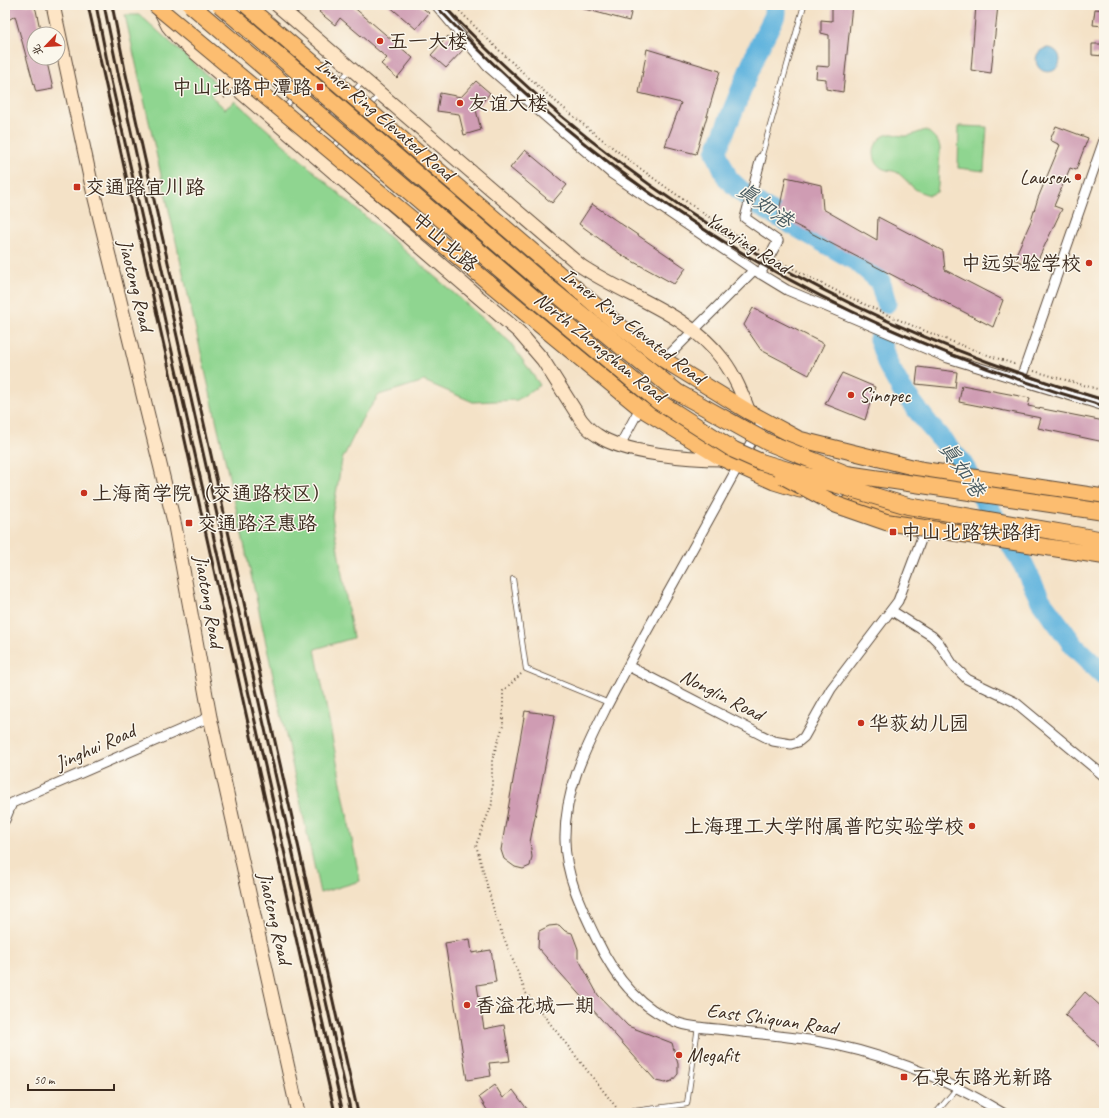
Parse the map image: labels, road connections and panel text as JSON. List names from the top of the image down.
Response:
{
  "streets": {
    "highway": ["Inner Ring Elevated Road"],
    "main road": ["中山北路", "Jiaotong Road", "North Zhongshan Road"],
    "street": [
      "Yuanjing Road",
      "Nonglin Road",
      "Jinghui Road",
      "East Shiquan Road"
    ]
  },
  "crossings": [
    ["中山北路", "North Zhongshan Road"],
    ["Jiaotong Road", "Jinghui Road"],
    ["North Zhongshan Road", "Nonglin Road"]
  ],
  "water": ["真如港"],
  "places": {
    "other": [
      "五一大楼",
      "友谊大楼",
      "Lawson",
      "中远实验学校",
      "Sinopec",
      "上海商学院（交通路校区）",
      "华荻幼儿园",
      "上海理工大学附属普陀实验学校",
      "香溢花城一期",
      "Megafit"
    ],
    "transit": [
      "中山北路中潭路",
      "交通路宜川路",
      "交通路泾惠路",
      "中山北路铁路街",
      "石泉东路光新路"
    ]
  },
  "scale_bar": "50 m",
  "north": "bottom left"
}
